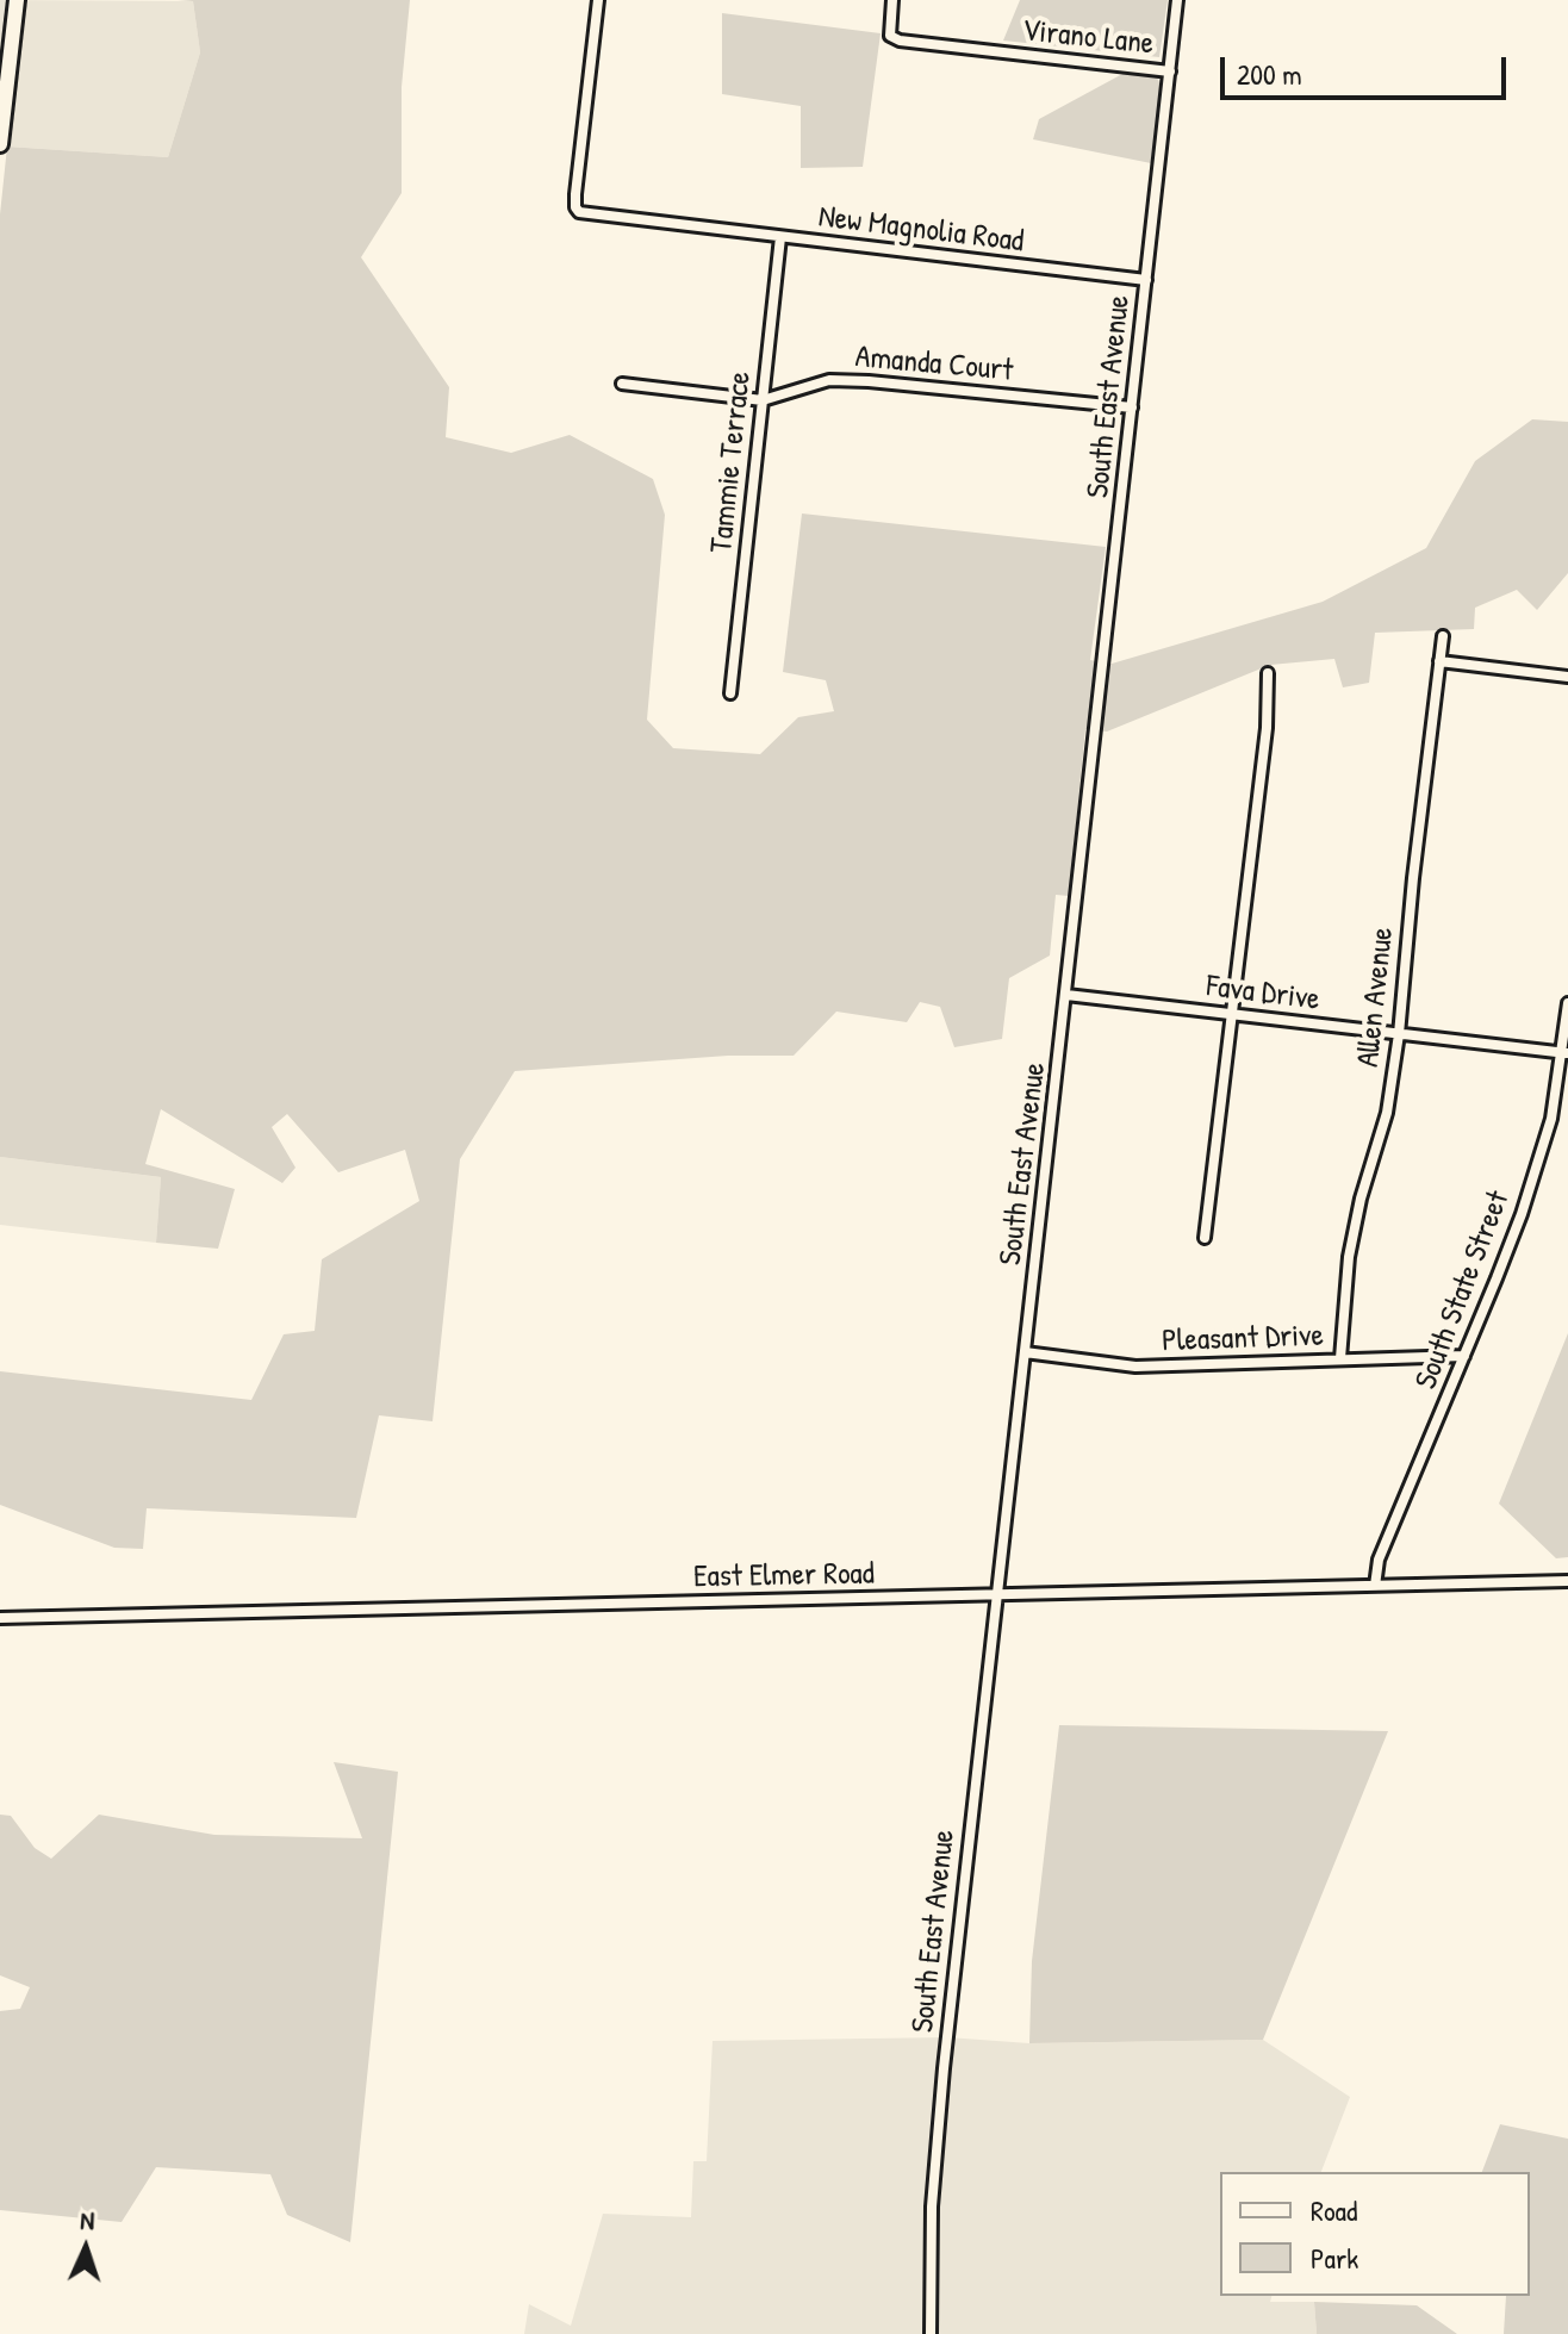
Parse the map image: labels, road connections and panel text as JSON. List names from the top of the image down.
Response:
{
  "streets": {
    "street": [
      "Virano Lane",
      "New Magnolia Road",
      "Amanda Court",
      "South East Avenue",
      "Tammie Terrace",
      "Fava Drive",
      "Allen Avenue",
      "South State Street",
      "Pleasant Drive",
      "East Elmer Road"
    ]
  },
  "crossings": [
    ["Virano Lane", "South East Avenue"],
    ["New Magnolia Road", "South East Avenue"],
    ["New Magnolia Road", "Tammie Terrace"],
    ["Amanda Court", "South East Avenue"],
    ["Amanda Court", "Tammie Terrace"],
    ["South East Avenue", "Fava Drive"],
    ["South East Avenue", "Pleasant Drive"],
    ["South East Avenue", "East Elmer Road"],
    ["Fava Drive", "Allen Avenue"],
    ["Fava Drive", "South State Street"],
    ["Allen Avenue", "Pleasant Drive"],
    ["South State Street", "Pleasant Drive"],
    ["South State Street", "East Elmer Road"]
  ],
  "legend": ["Road", "Park"],
  "scale_bar": "200 m",
  "north": "top"
}
